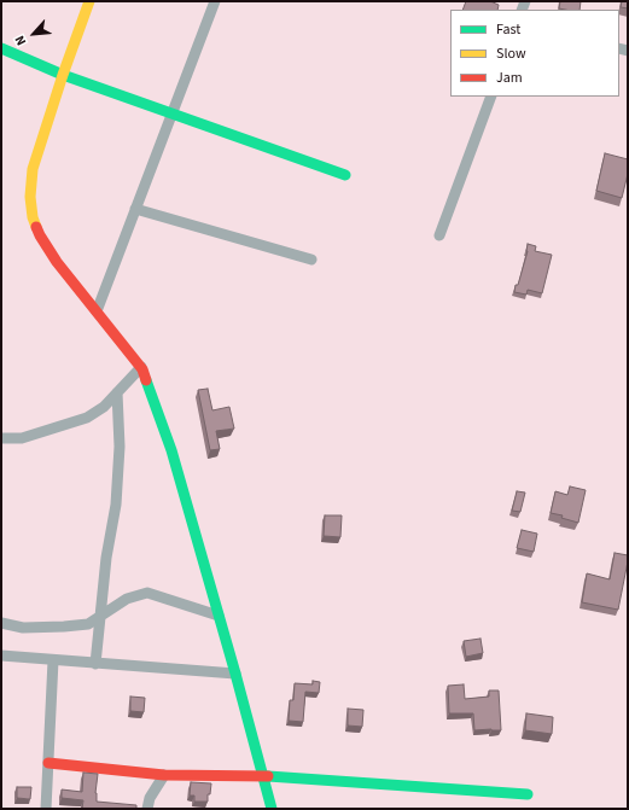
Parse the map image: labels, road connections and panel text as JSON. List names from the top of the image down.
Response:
{
  "legend": ["Fast", "Slow", "Jam"],
  "north": "bottom left"
}
